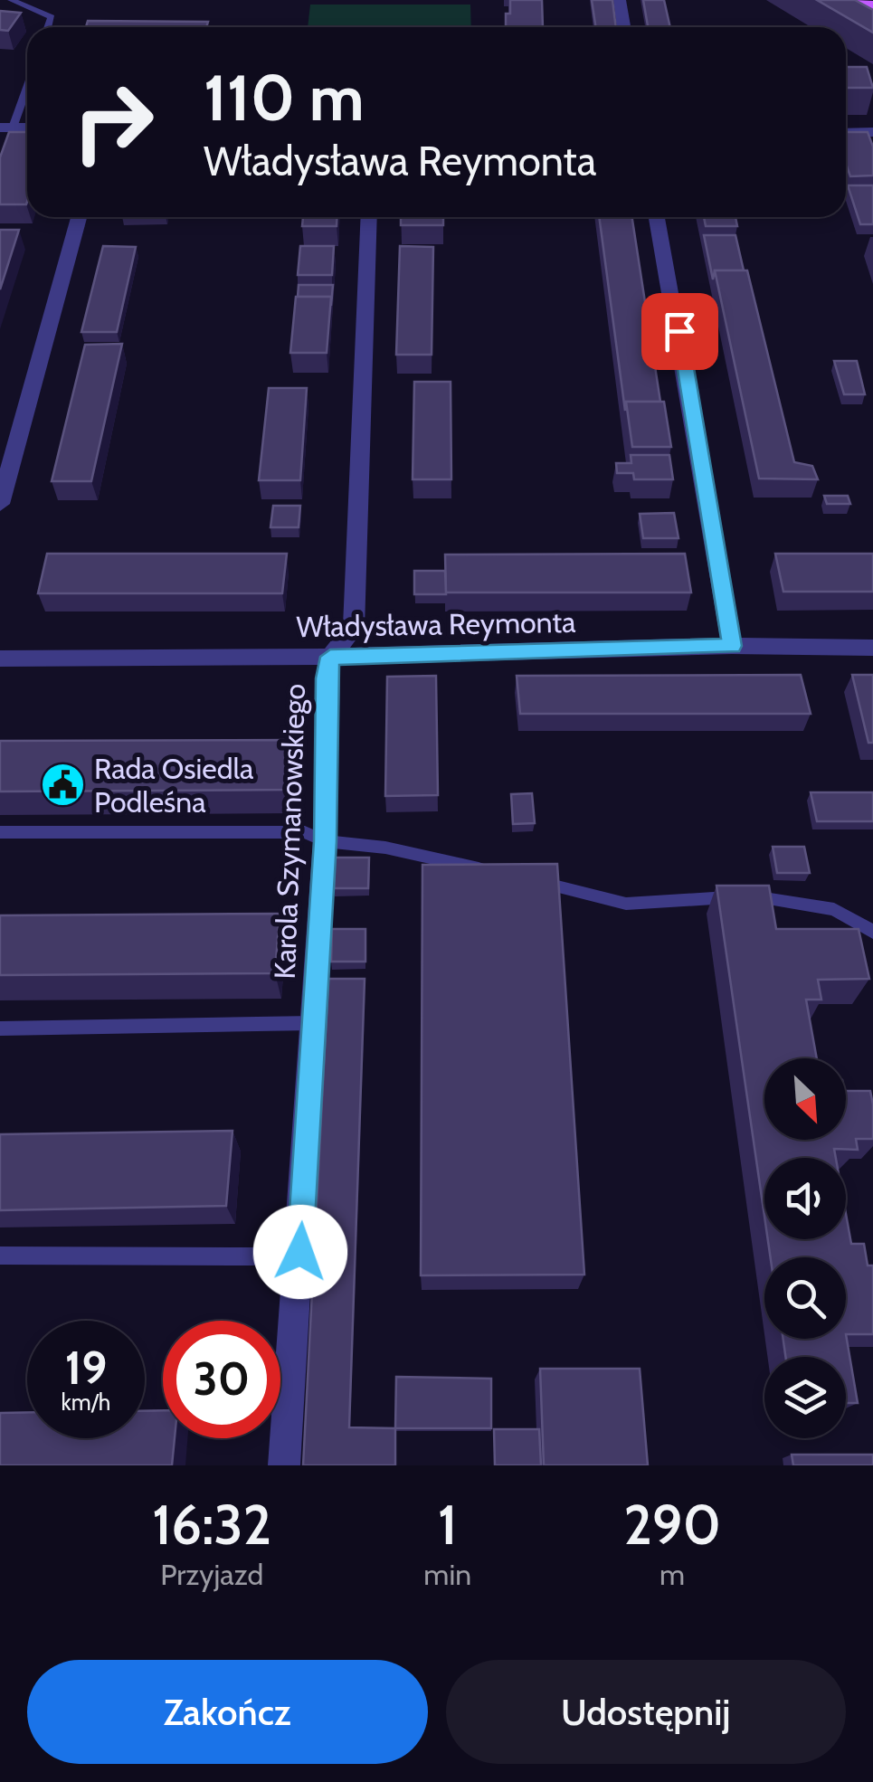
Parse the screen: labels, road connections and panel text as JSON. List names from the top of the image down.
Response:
{
  "streets": {
    "street": ["Władysława Reymonta", "Karola Szymanowskiego"]
  },
  "crossings": [
    ["Władysława Reymonta", "Karola Szymanowskiego"]
  ],
  "places": {
    "public building": ["Rada Osiedla Podleśna"]
  },
  "north": "bottom right",
  "page": {
    "turn": ["110 m", "Władysława Reymonta"],
    "speed": "19 km/h",
    "limit": "30",
    "eta": [
      "16:32",
      "Przyjazd",
      "1",
      "min",
      "290",
      "m"
    ],
    "buttons": ["Zakończ", "Udostępnij"]
  }
}
